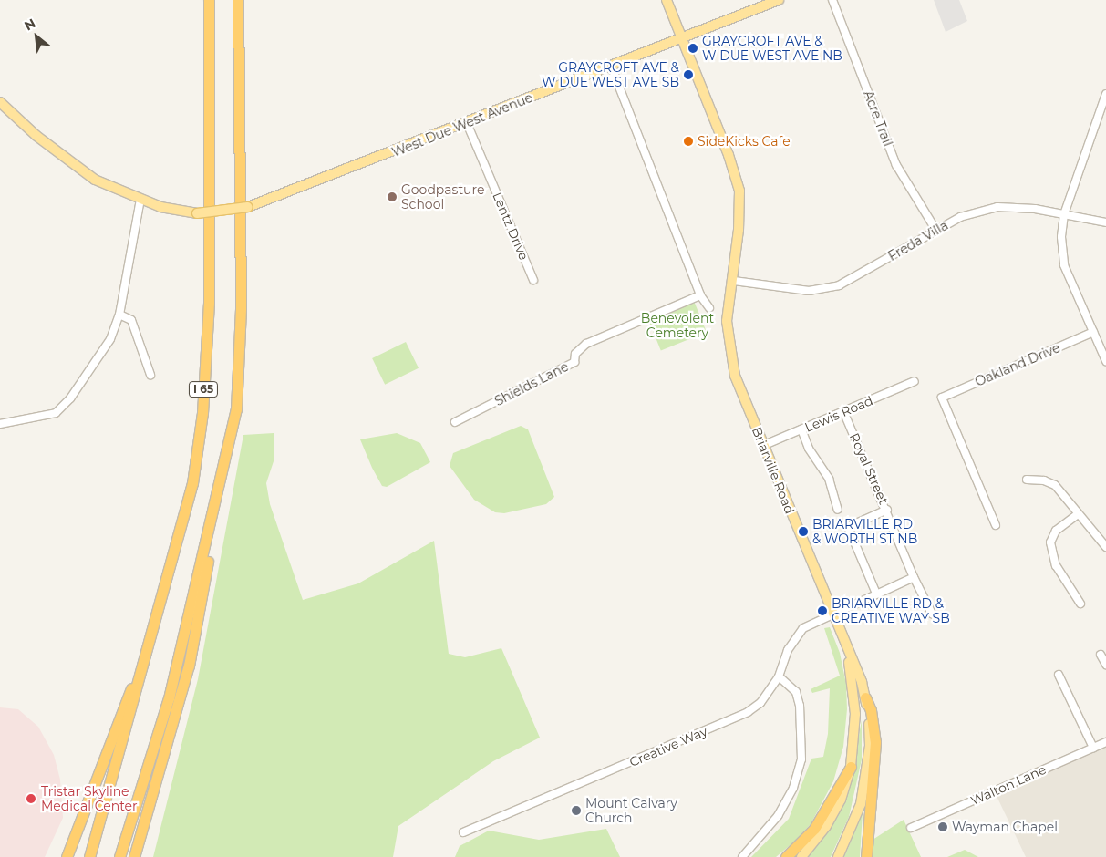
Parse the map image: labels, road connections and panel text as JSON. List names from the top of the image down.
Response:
{
  "streets": {
    "highway": ["I 65"],
    "main road": ["West Due West Avenue", "Briarville Road"],
    "street": [
      "Acre Trail",
      "Lentz Drive",
      "Freda Villa",
      "Oakland Drive",
      "Shields Lane",
      "Lewis Road",
      "Royal Street",
      "Creative Way",
      "Walton Lane"
    ]
  },
  "crossings": [
    ["Acre Trail", "Freda Villa"],
    ["West Due West Avenue", "Lentz Drive"],
    ["West Due West Avenue", "Briarville Road"],
    ["Freda Villa", "Briarville Road"],
    ["Lewis Road", "Royal Street"],
    ["Lewis Road", "Briarville Road"],
    ["Royal Street", "Creative Way"],
    ["Briarville Road", "Creative Way"]
  ],
  "parks": ["Benevolent Cemetery"],
  "places": [
    "GRAYCROFT AVE & W DUE WEST AVE NB",
    "GRAYCROFT AVE & W DUE WEST AVE SB",
    "SideKicks Cafe",
    "Goodpasture School",
    "BRIARVILLE RD & WORTH ST NB",
    "BRIARVILLE RD & CREATIVE WAY SB",
    "Tristar Skyline Medical Center",
    "Mount Calvary Church",
    "Wayman Chapel"
  ],
  "north": "top left"
}
